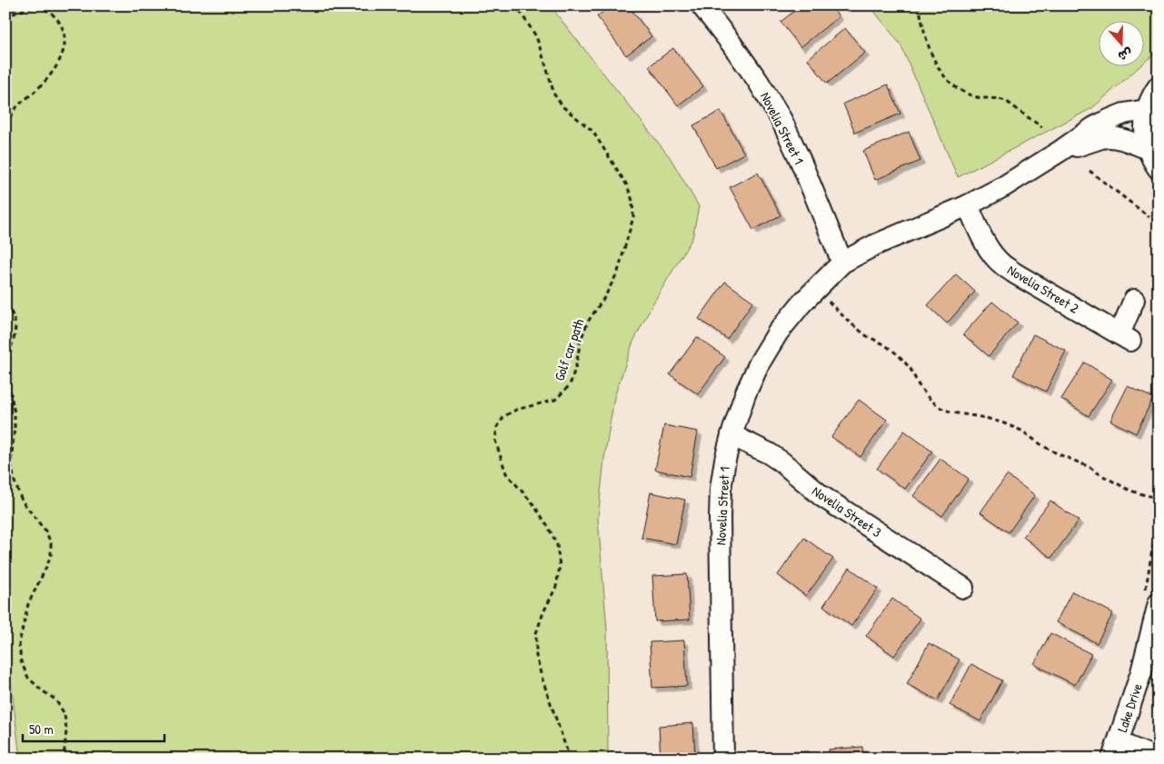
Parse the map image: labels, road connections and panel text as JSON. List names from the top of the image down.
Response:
{
  "streets": {
    "street": [
      "Novelia Street 1",
      "Novelia Street 2",
      "Novelia Street 3",
      "Lake Drive"
    ],
    "path": ["Golf car path"]
  },
  "crossings": [
    ["Novelia Street 1", "Novelia Street 2"],
    ["Novelia Street 1", "Novelia Street 3"]
  ],
  "scale_bar": "50 m",
  "north": "bottom"
}
